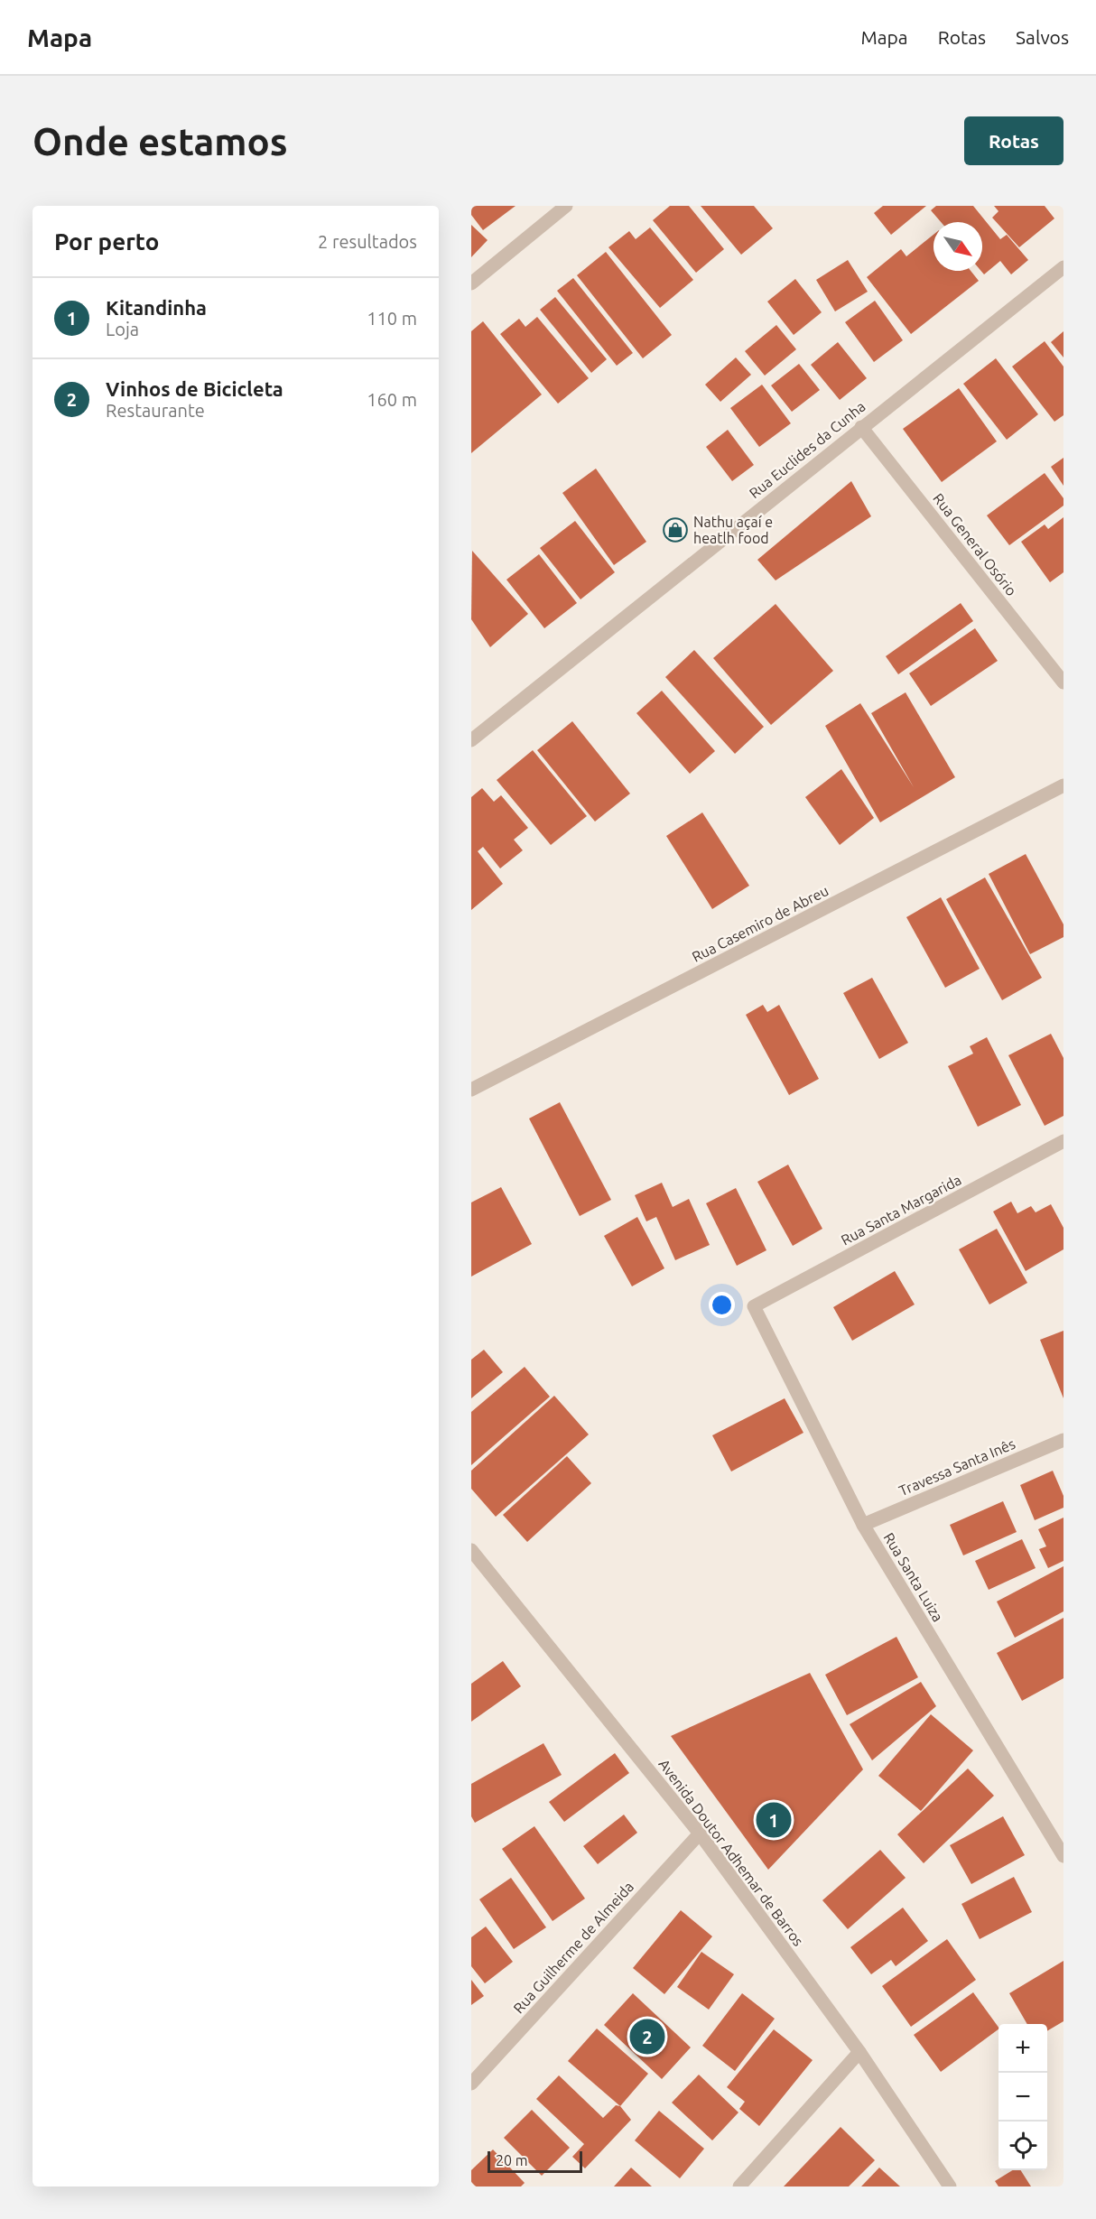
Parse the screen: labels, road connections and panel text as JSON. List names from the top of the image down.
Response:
{
  "streets": {
    "street": [
      "Rua Euclides da Cunha",
      "Rua General Osório",
      "Rua Casemiro de Abreu",
      "Rua Santa Margarida",
      "Travessa Santa Inês",
      "Rua Santa Luiza",
      "Avenida Doutor Adhemar de Barros",
      "Rua Guilherme de Almeida"
    ]
  },
  "crossings": [
    ["Rua Euclides da Cunha", "Rua General Osório"],
    ["Rua Santa Margarida", "Rua Santa Luiza"],
    ["Travessa Santa Inês", "Rua Santa Luiza"],
    ["Avenida Doutor Adhemar de Barros", "Rua Guilherme de Almeida"]
  ],
  "places": {
    "shop": ["Nathu açaí e heatlh food"]
  },
  "scale_bar": "20 m",
  "north": "bottom right",
  "page": {
    "header": "Mapa",
    "nav": ["Mapa", "Rotas", "Salvos"],
    "buttons": "Rotas",
    "title": "Onde estamos",
    "heading": ["Por perto", "2 resultados"],
    "list": [
      {
        "mark": "1",
        "name": "Kitandinha",
        "note": "Loja",
        "value": "110 m"
      },
      {
        "mark": "2",
        "name": "Vinhos de Bicicleta",
        "note": "Restaurante",
        "value": "160 m"
      }
    ],
    "pins": ["1", "2"],
    "map_buttons": ["+", "−"],
    "scale": "20 m"
  }
}
